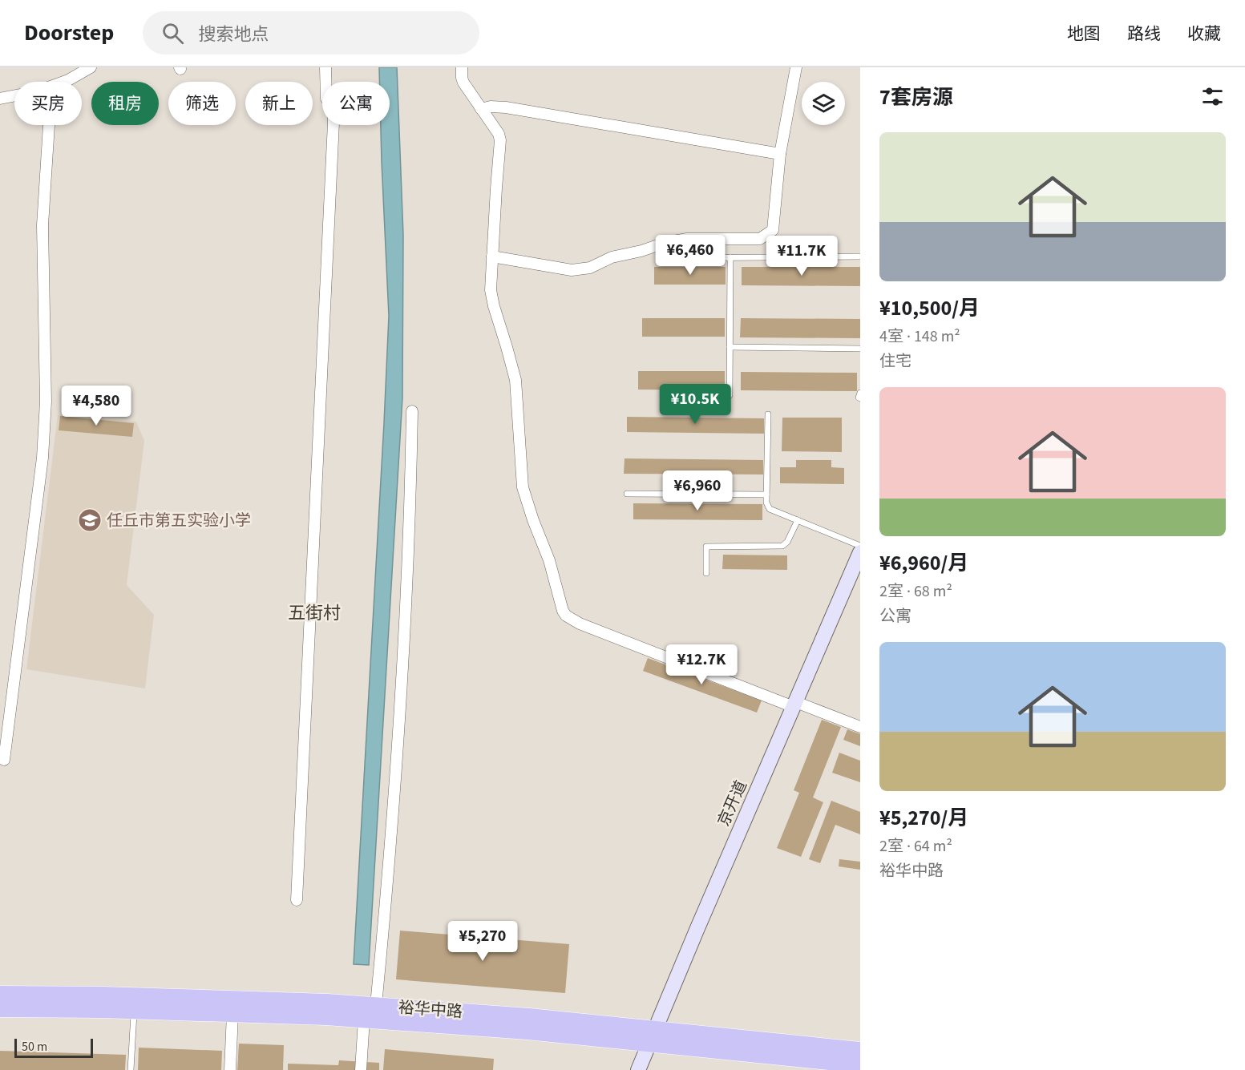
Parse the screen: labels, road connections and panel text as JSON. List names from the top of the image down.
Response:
{
  "streets": {
    "main road": ["京开道", "裕华中路"]
  },
  "crossings": [
    ["京开道", "裕华中路"]
  ],
  "districts": ["五街村"],
  "places": {
    "school or university": ["任丘市第五实验小学"]
  },
  "scale_bar": "50 m",
  "page": {
    "header": "Doorstep",
    "search": "搜索地点",
    "nav": ["地图", "路线", "收藏"],
    "heading": "7套房源",
    "chip": [
      "买房",
      "租房",
      "筛选",
      "新上",
      "公寓"
    ],
    "list": [
      {
        "name": "¥10,500/月",
        "note": "4室 · 148 m² · 住宅"
      },
      {
        "name": "¥6,960/月",
        "note": "2室 · 68 m² · 公寓"
      },
      {
        "name": "¥5,270/月",
        "note": "2室 · 64 m² · 裕华中路"
      }
    ],
    "price": [
      "¥6,460",
      "¥11.7K",
      "¥10.5K",
      "¥4,580",
      "¥6,960",
      "¥12.7K",
      "¥5,270"
    ],
    "scale": "50 m"
  }
}
